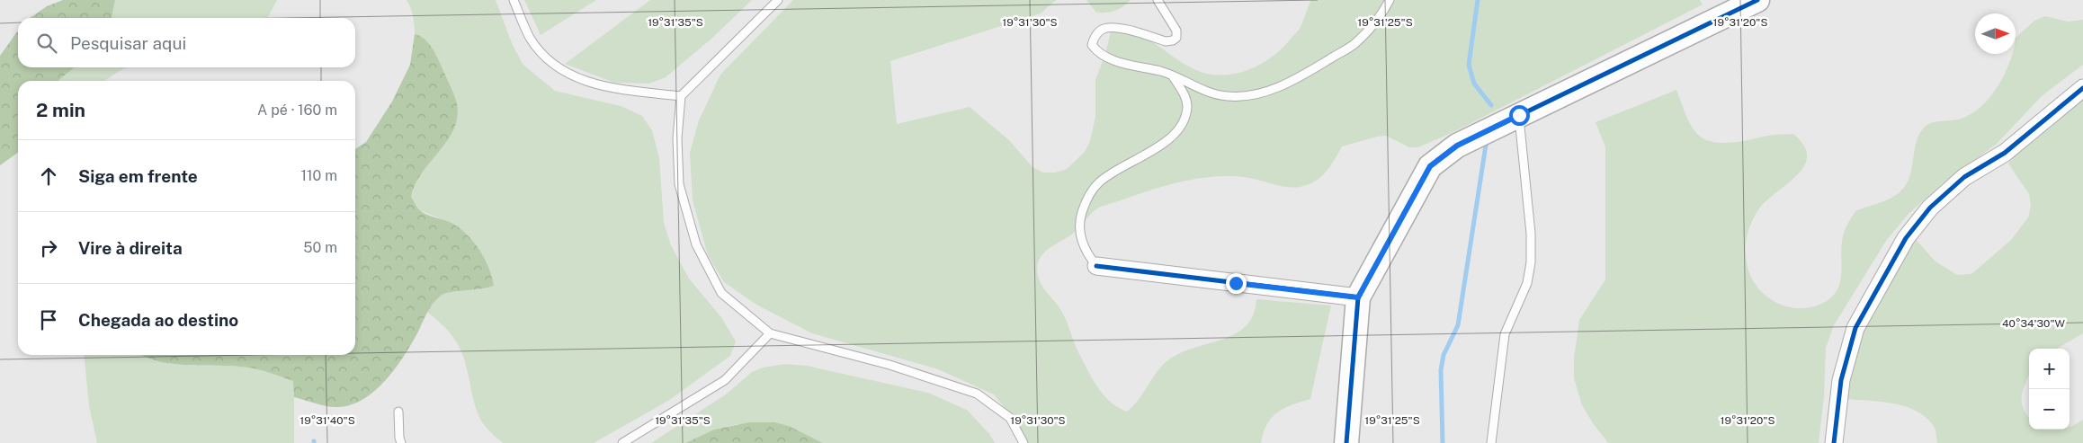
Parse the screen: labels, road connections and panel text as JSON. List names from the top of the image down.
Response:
{
  "north": "right",
  "page": {
    "search": "Pesquisar aqui",
    "heading": ["2 min", "A pé · 160 m"],
    "list": [
      ["Siga em frente", "110 m"],
      ["Vire à direita", "50 m"],
      "Chegada ao destino"
    ],
    "map_buttons": ["+", "−"]
  },
  "coordinates": [
    "19°31'35\"S",
    "19°31'30\"S",
    "19°31'25\"S",
    "19°31'20\"S",
    "40°34'30\"W",
    "19°31'40\"S"
  ]
}
